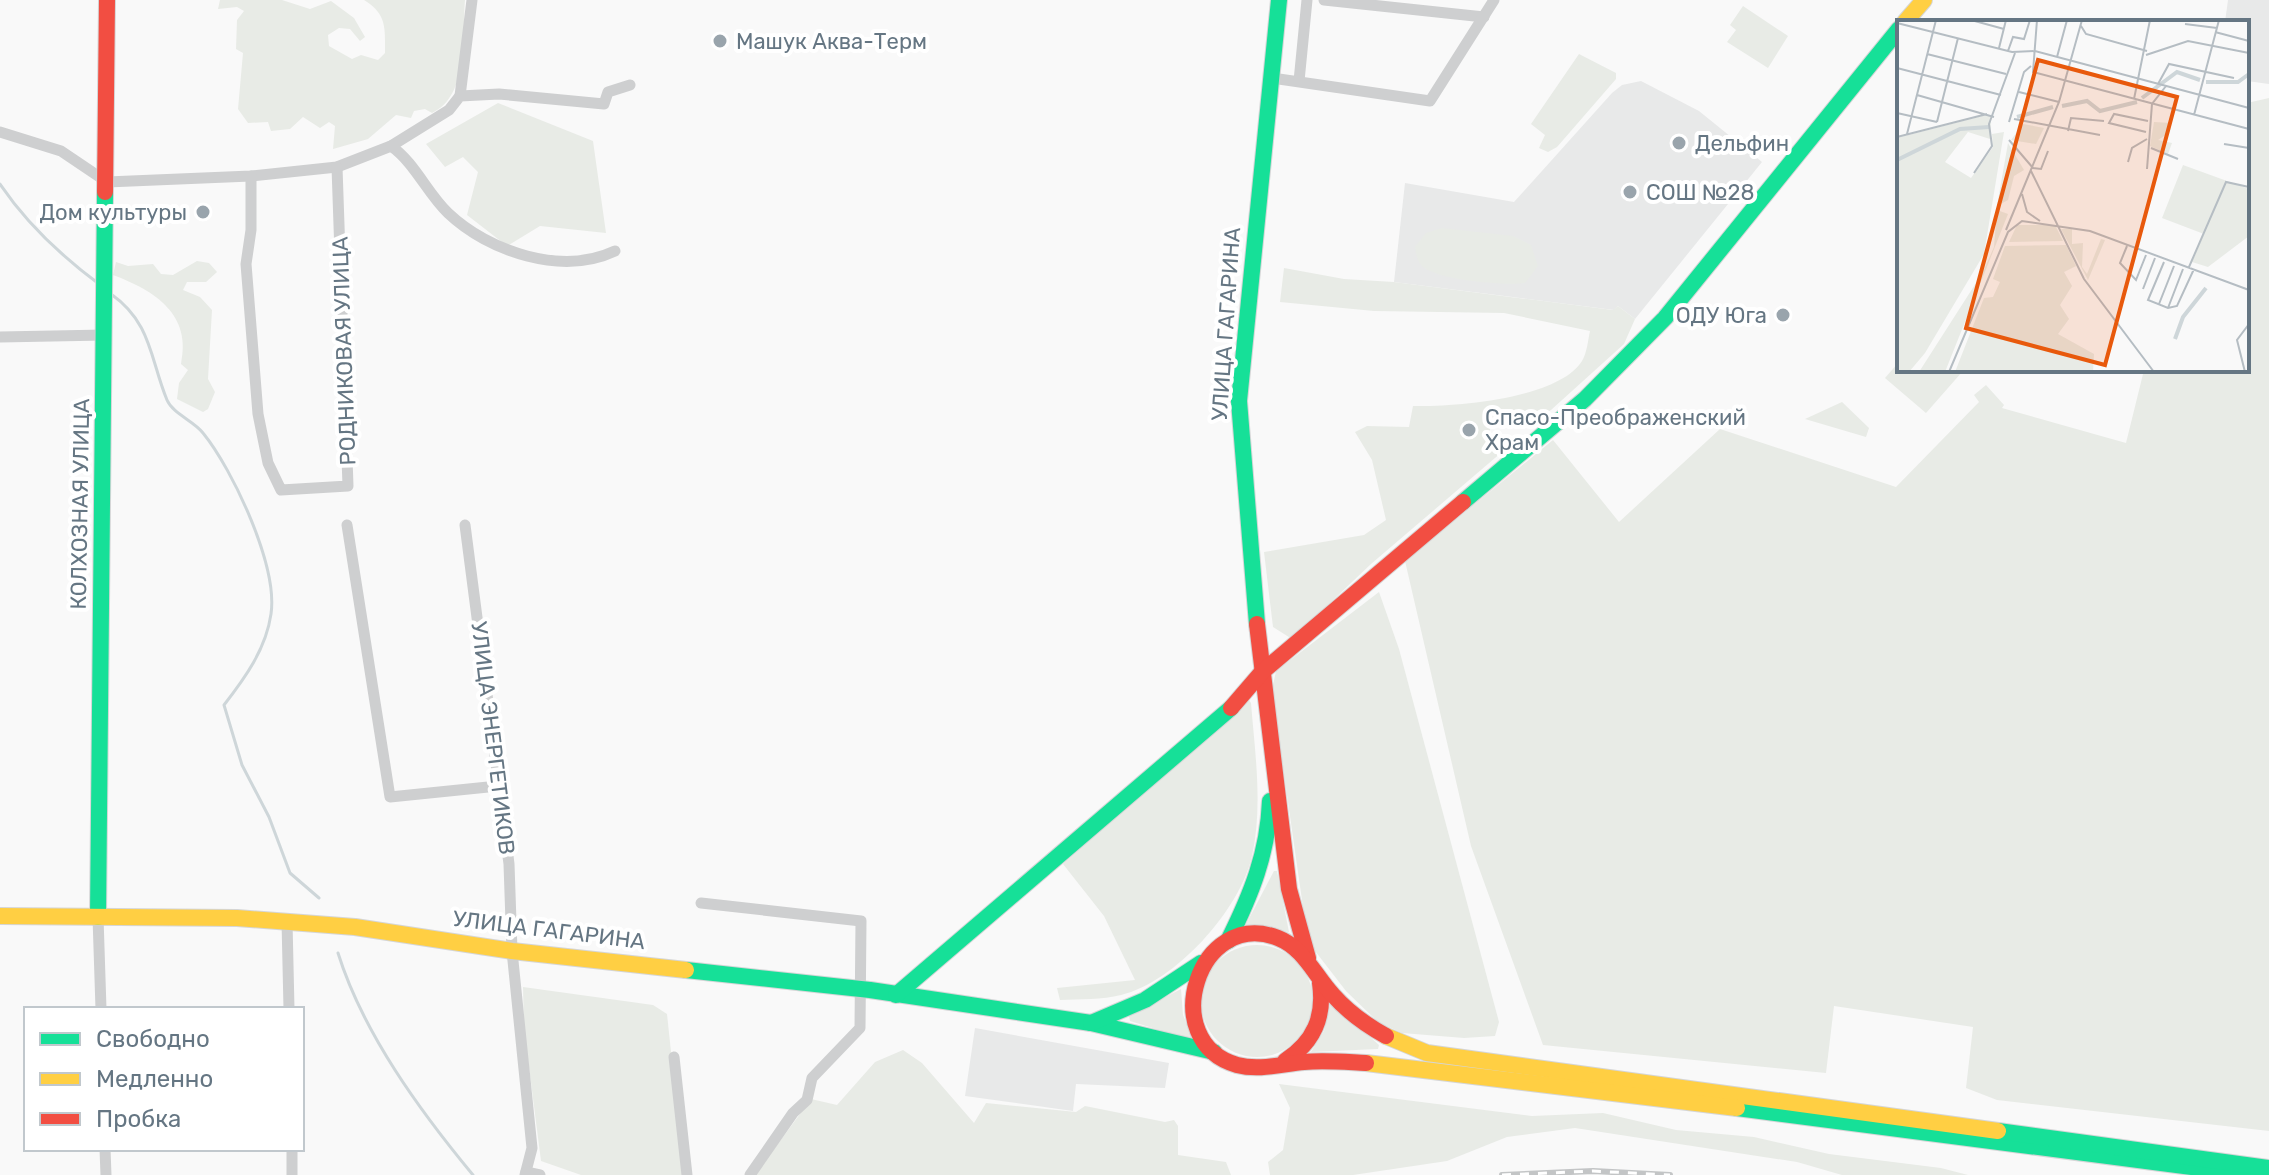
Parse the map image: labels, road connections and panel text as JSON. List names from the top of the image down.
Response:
{
  "streets": {
    "main road": ["УЛИЦА ГАГАРИНА", "КОЛХОЗНАЯ УЛИЦА"],
    "street": ["РОДНИКОВАЯ УЛИЦА", "УЛИЦА ЭНЕРГЕТИКОВ"]
  },
  "crossings": [
    ["УЛИЦА ГАГАРИНА", "КОЛХОЗНАЯ УЛИЦА"],
    ["УЛИЦА ГАГАРИНА", "УЛИЦА ЭНЕРГЕТИКОВ"]
  ],
  "places": [
    "Машук Аква-Терм",
    "Дельфин",
    "СОШ №28",
    "Дом культуры",
    "ОДУ Юга",
    "Спасо-Преображенский Храм"
  ],
  "legend": ["Свободно", "Медленно", "Пробка"]
}
